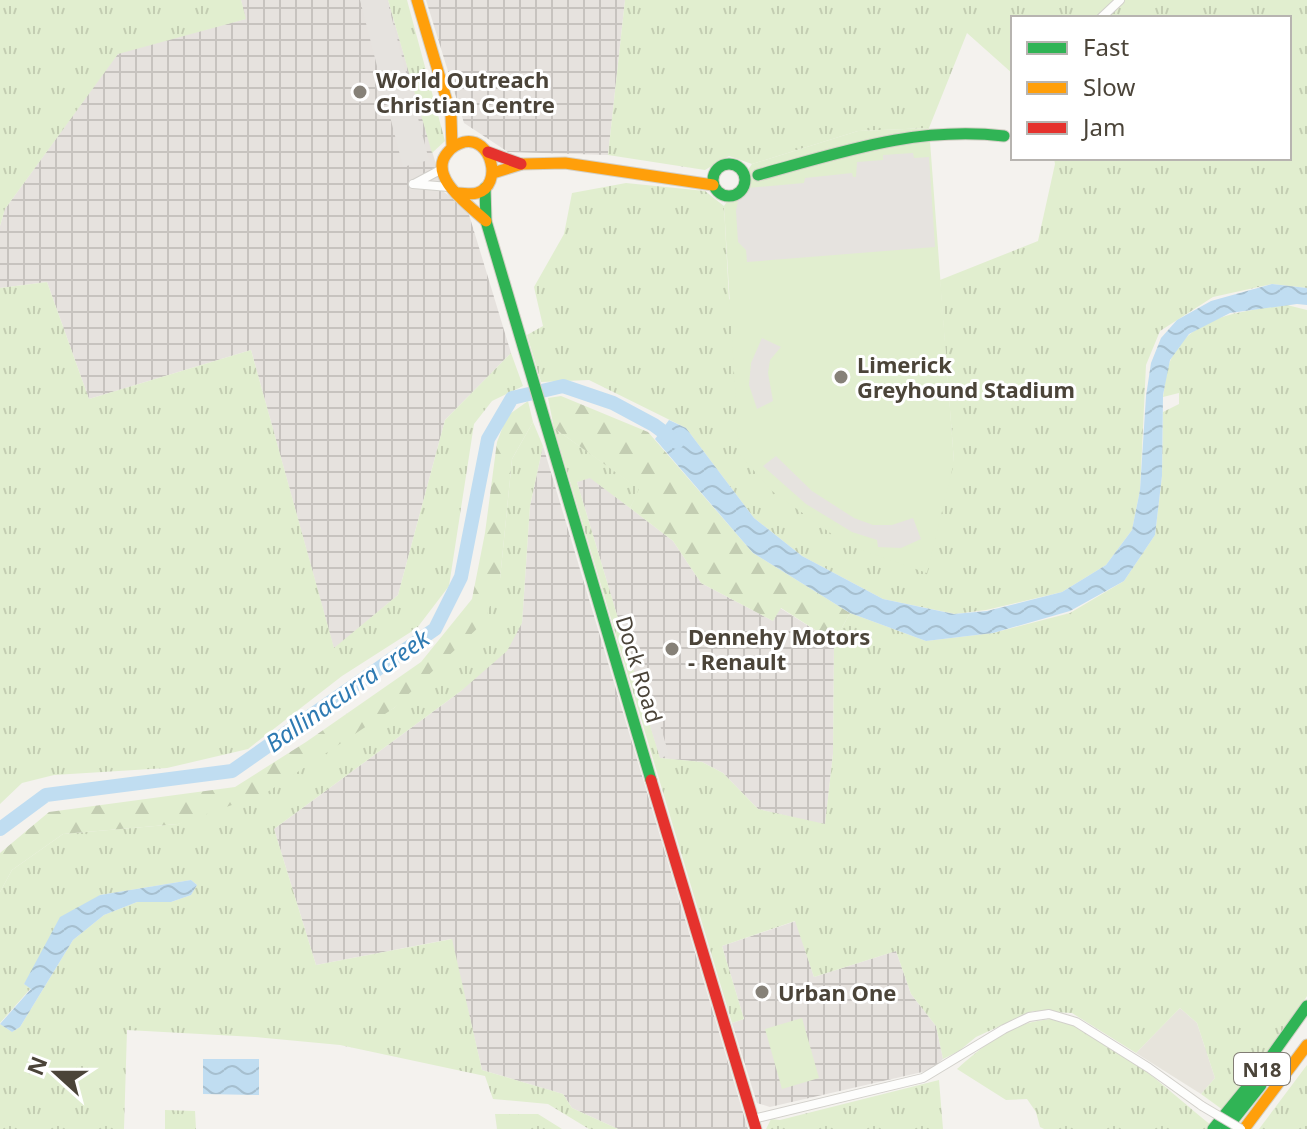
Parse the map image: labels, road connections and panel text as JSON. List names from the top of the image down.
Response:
{
  "streets": {
    "main road": ["Dock Road", "N18"]
  },
  "water": ["Ballinacurra creek"],
  "places": [
    "World Outreach Christian Centre",
    "Limerick Greyhound Stadium",
    "Dennehy Motors - Renault",
    "Urban One"
  ],
  "legend": ["Fast", "Slow", "Jam"],
  "north": "left"
}
